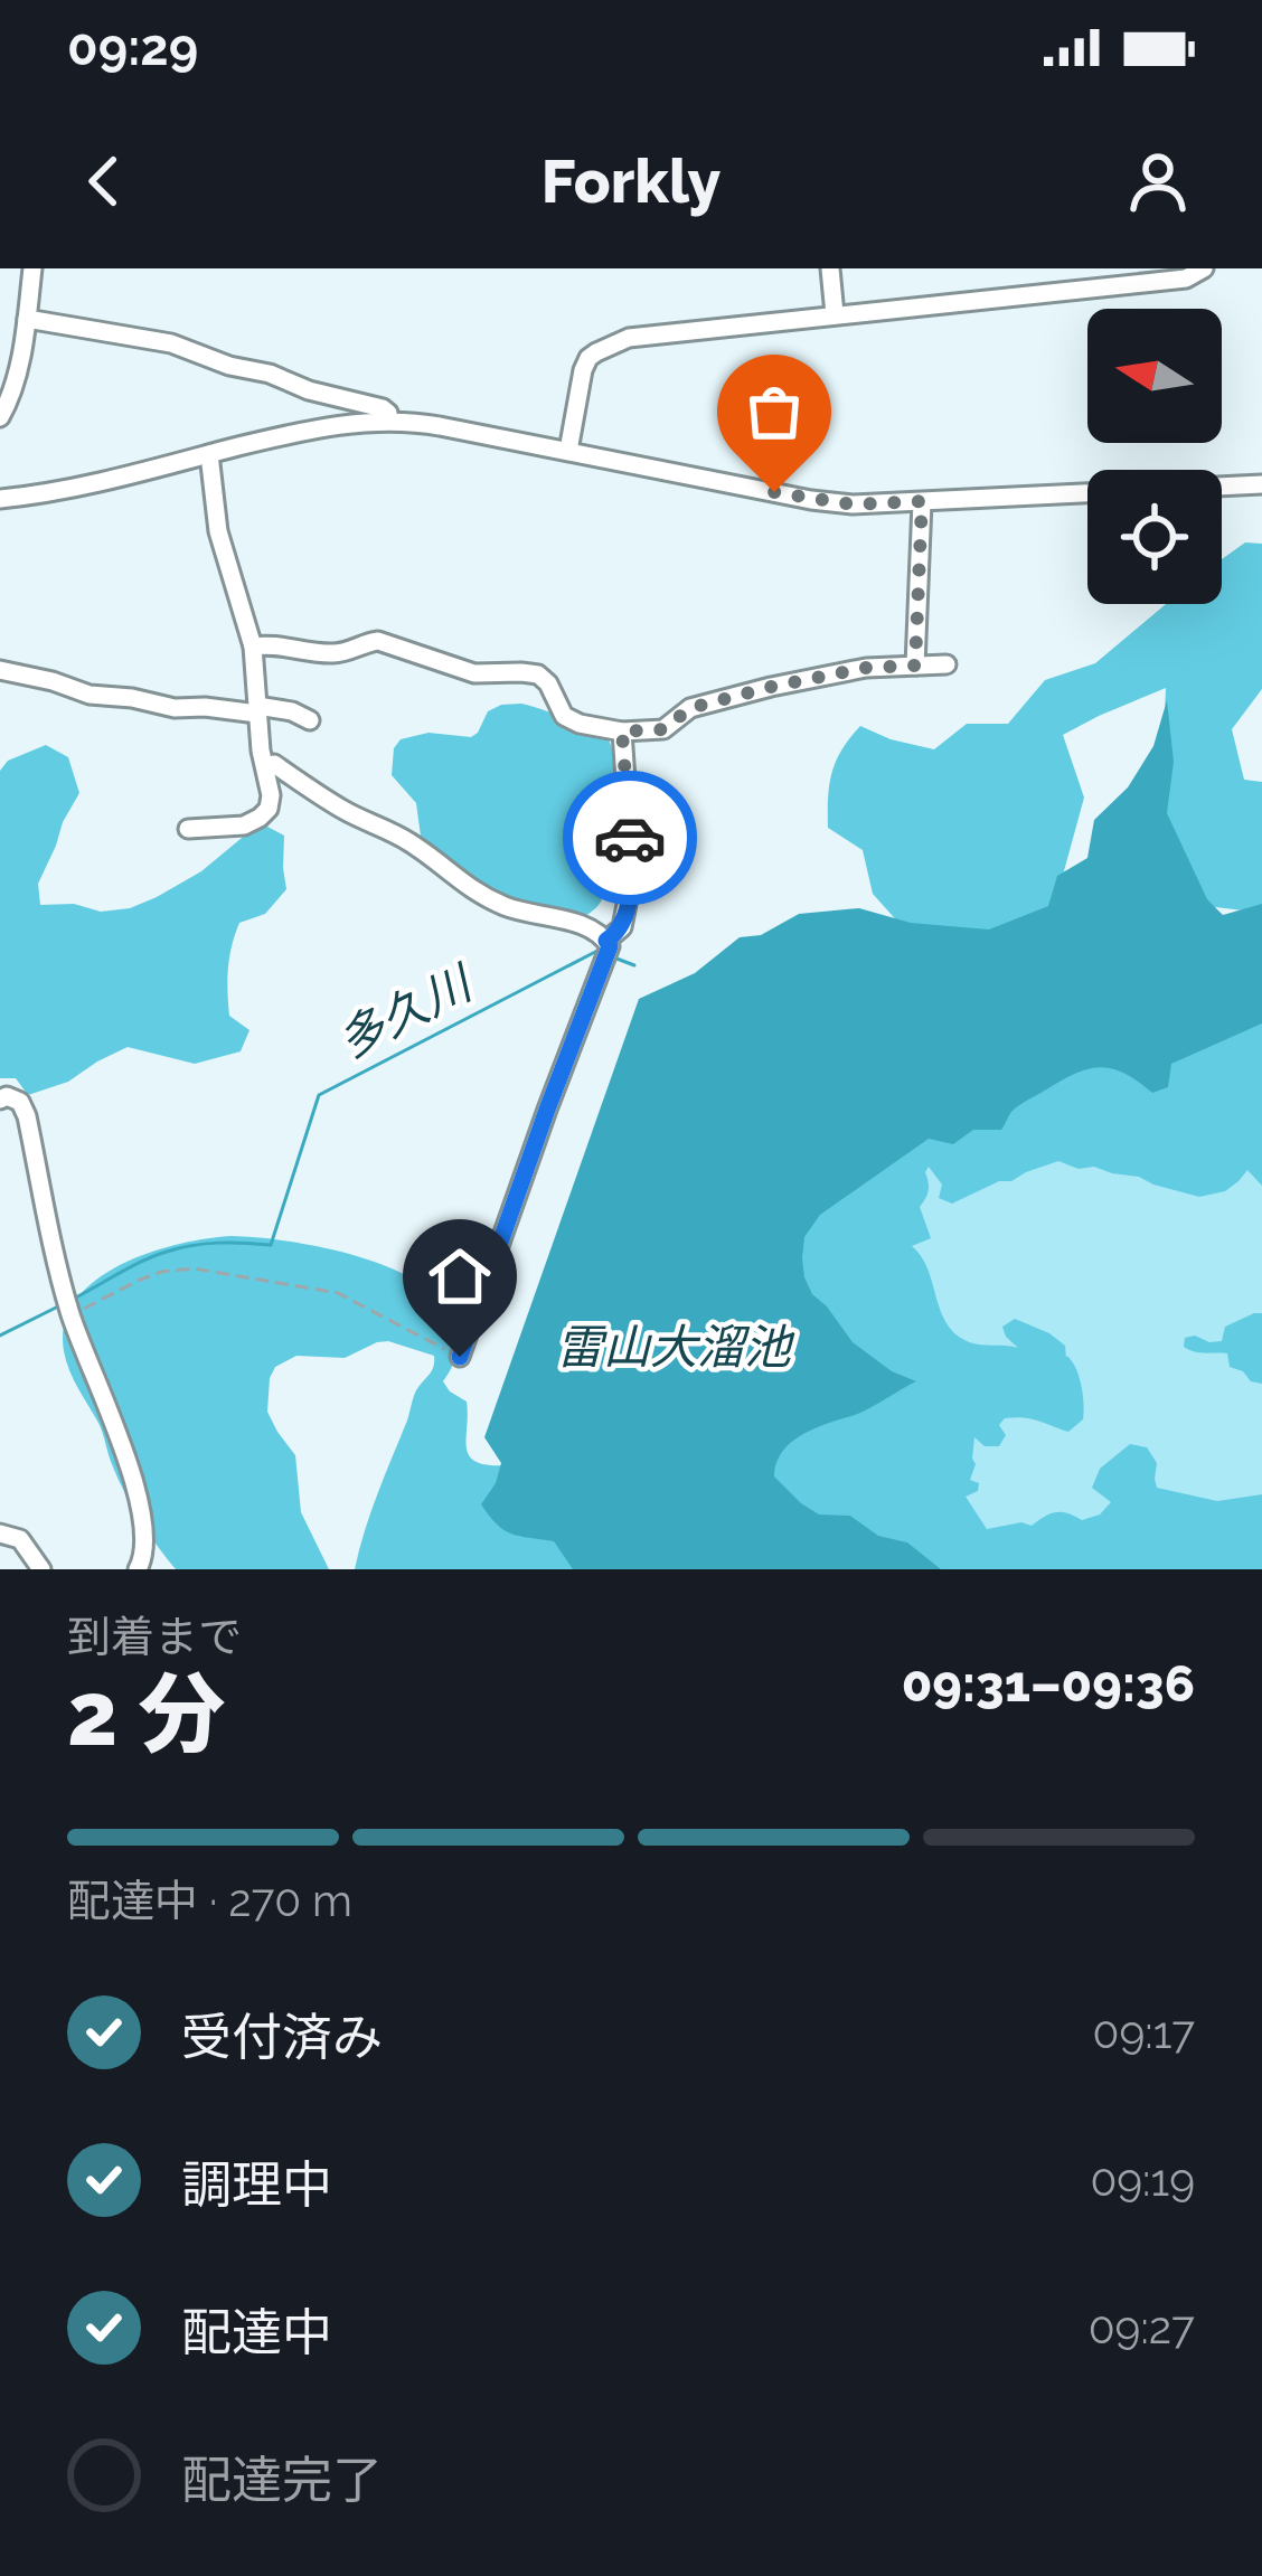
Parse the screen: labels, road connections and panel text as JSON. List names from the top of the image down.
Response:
{
  "water": ["多久川", "雷山大溜池"],
  "north": "left",
  "page": {
    "status": "09:29",
    "header": "Forkly",
    "heading": ["2 分", "到着まで", "09:31–09:36"],
    "bar": "配達中 · 270 m",
    "list": [
      ["受付済み", "09:17"],
      ["調理中", "09:19"],
      ["配達中", "09:27"],
      "配達完了"
    ]
  }
}
